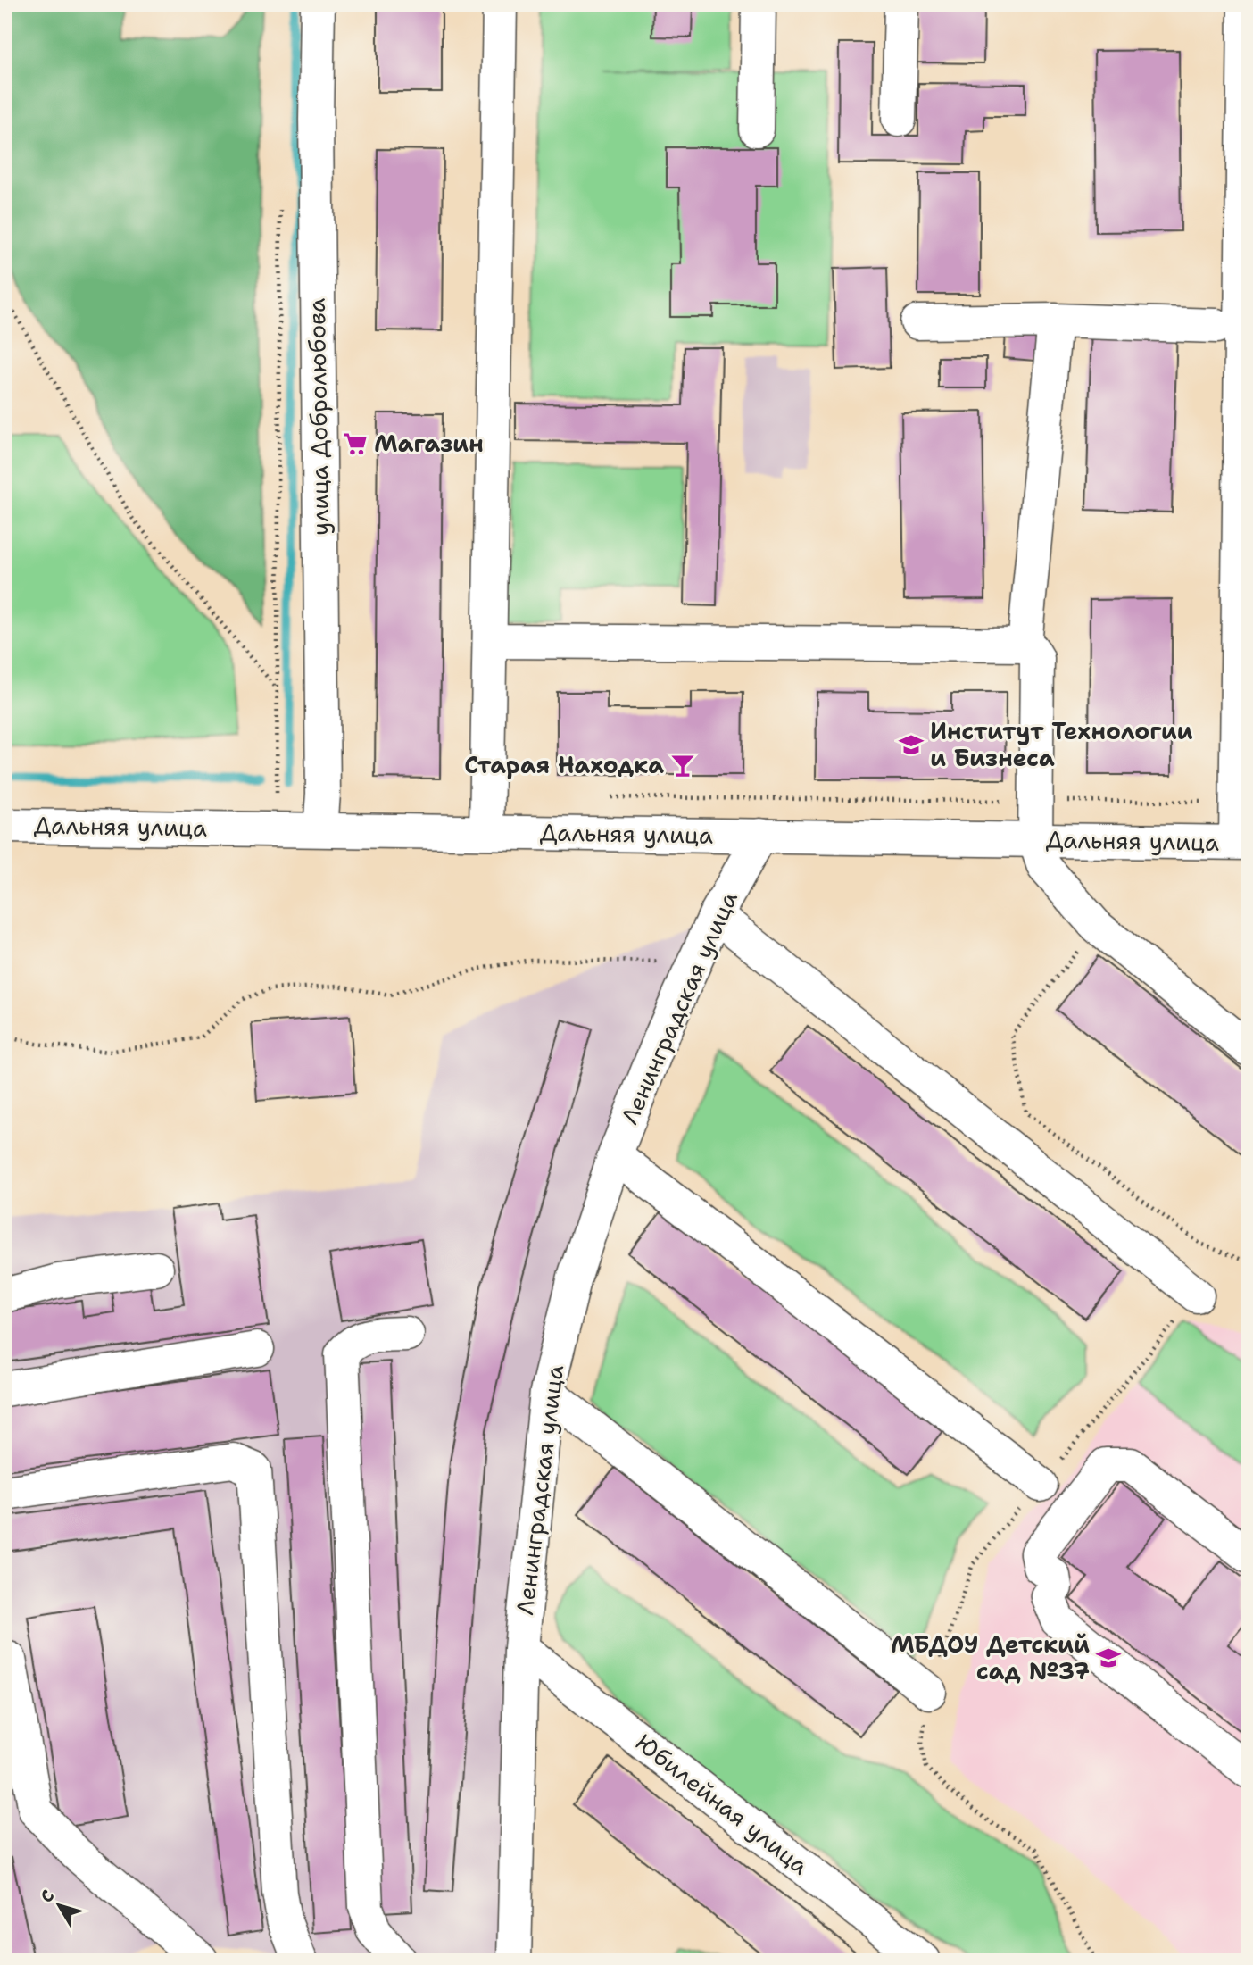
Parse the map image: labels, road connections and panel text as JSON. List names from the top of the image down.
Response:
{
  "streets": {
    "street": [
      "улица Добролюбова",
      "Дальняя улица",
      "Ленинградская улица",
      "Юбилейная улица"
    ]
  },
  "crossings": [
    ["улица Добролюбова", "Дальняя улица"],
    ["Дальняя улица", "Ленинградская улица"],
    ["Ленинградская улица", "Юбилейная улица"]
  ],
  "places": {
    "supermarket": ["Магазин"],
    "school or university": ["Институт Технологии и Бизнеса", "МБДОУ Детский сад №37"],
    "bar": ["Старая Находка"]
  },
  "north": "top left"
}
